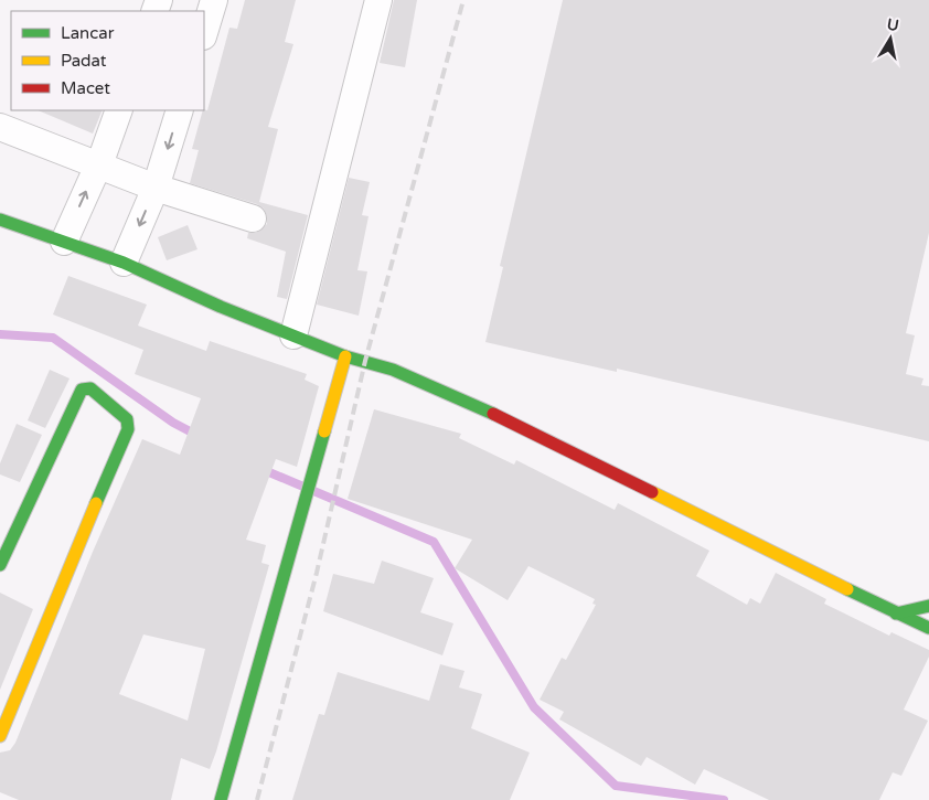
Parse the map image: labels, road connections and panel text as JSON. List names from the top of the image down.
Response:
{
  "legend": ["Lancar", "Padat", "Macet"],
  "north": "top"
}
